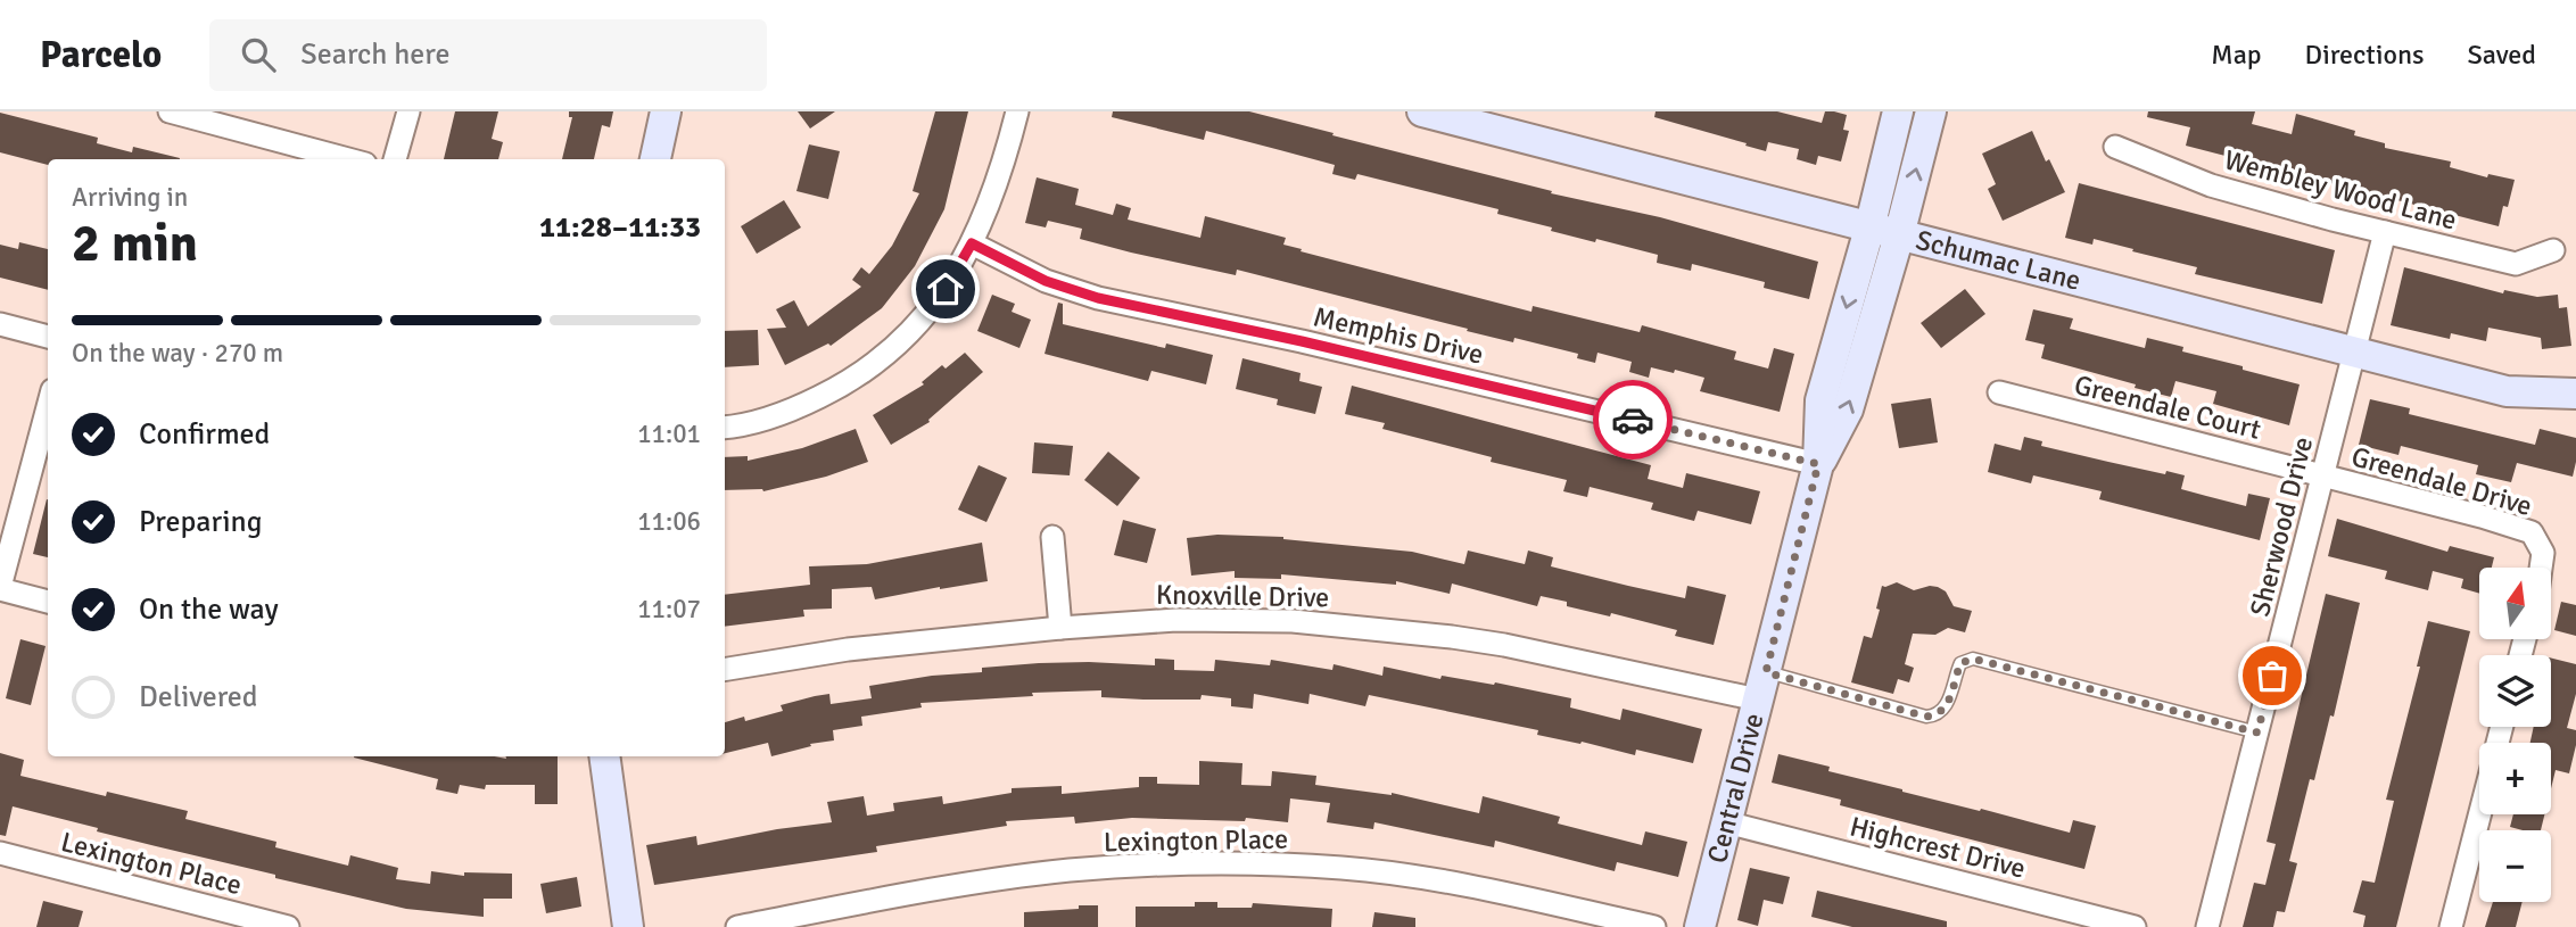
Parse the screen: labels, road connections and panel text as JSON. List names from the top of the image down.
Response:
{
  "streets": {
    "street": [
      "Wembley Wood Lane",
      "Schumac Lane",
      "Memphis Drive",
      "Greendale Court",
      "Greendale Drive",
      "Sherwood Drive",
      "Knoxville Drive",
      "Central Drive",
      "Lexington Place",
      "Highcrest Drive"
    ]
  },
  "crossings": [
    ["Wembley Wood Lane", "Sherwood Drive"],
    ["Schumac Lane", "Sherwood Drive"],
    ["Schumac Lane", "Central Drive"],
    ["Memphis Drive", "Central Drive"],
    ["Greendale Court", "Greendale Drive"],
    ["Greendale Court", "Sherwood Drive"],
    ["Greendale Drive", "Sherwood Drive"],
    ["Knoxville Drive", "Central Drive"],
    ["Central Drive", "Highcrest Drive"]
  ],
  "north": "top",
  "page": {
    "header": "Parcelo",
    "search": "Search here",
    "nav": ["Map", "Directions", "Saved"],
    "heading": ["2 min", "Arriving in", "11:28–11:33"],
    "bar": "On the way · 270 m",
    "list": [
      ["Confirmed", "11:01"],
      ["Preparing", "11:06"],
      ["On the way", "11:07"],
      "Delivered"
    ],
    "map_buttons": ["+", "−"]
  }
}
